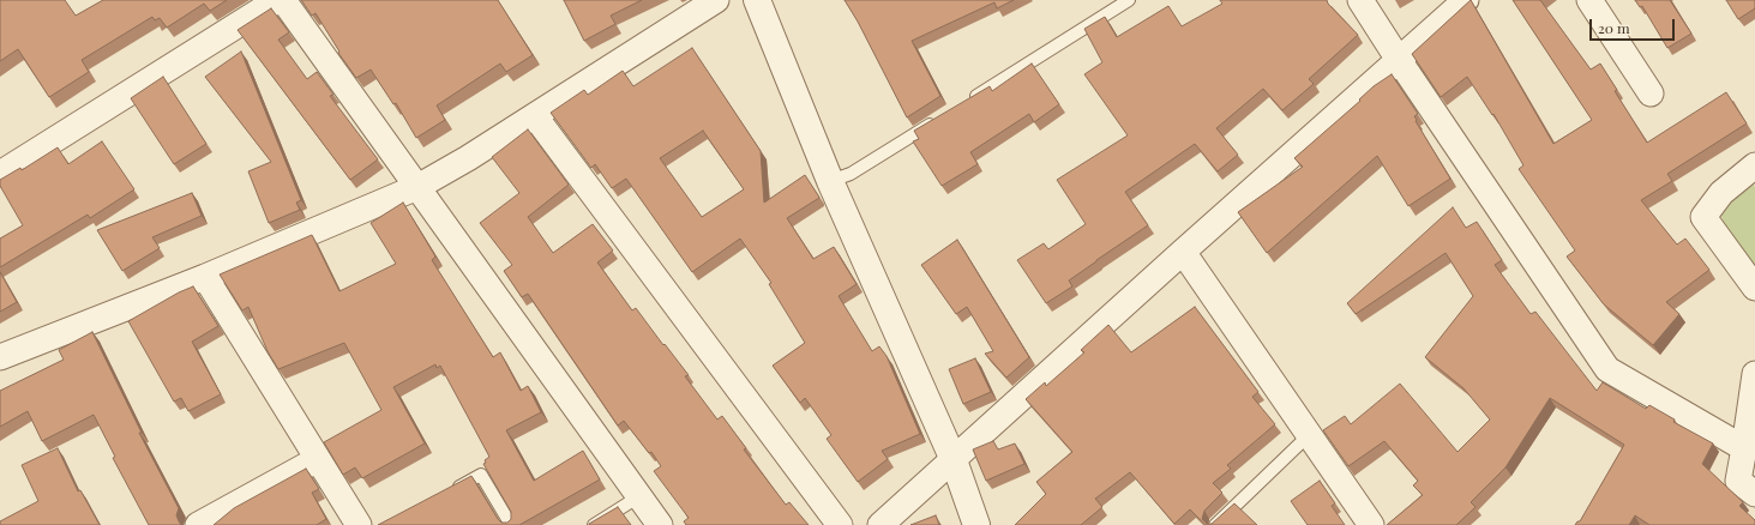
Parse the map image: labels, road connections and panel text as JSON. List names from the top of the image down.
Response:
{
  "scale_bar": "20 m"
}
